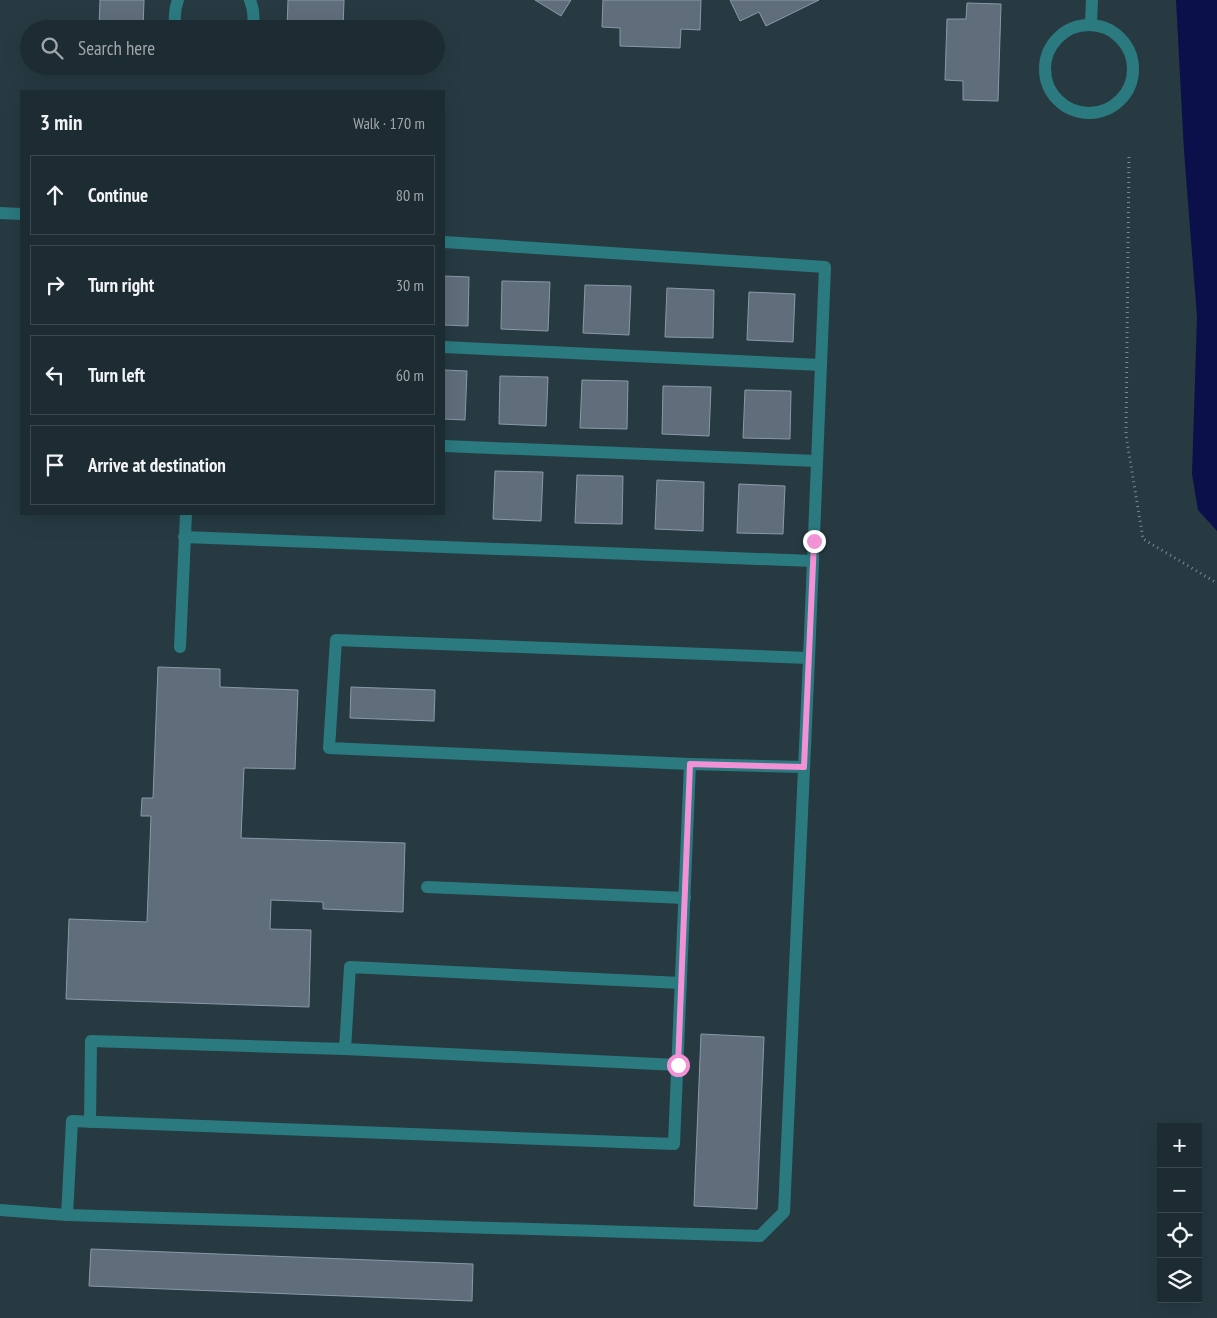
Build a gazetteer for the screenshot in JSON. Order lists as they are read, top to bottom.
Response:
{
  "page": {
    "search": "Search here",
    "heading": ["3 min", "Walk · 170 m"],
    "list": [
      ["Continue", "80 m"],
      ["Turn right", "30 m"],
      ["Turn left", "60 m"],
      "Arrive at destination"
    ],
    "map_buttons": ["+", "−"]
  }
}
